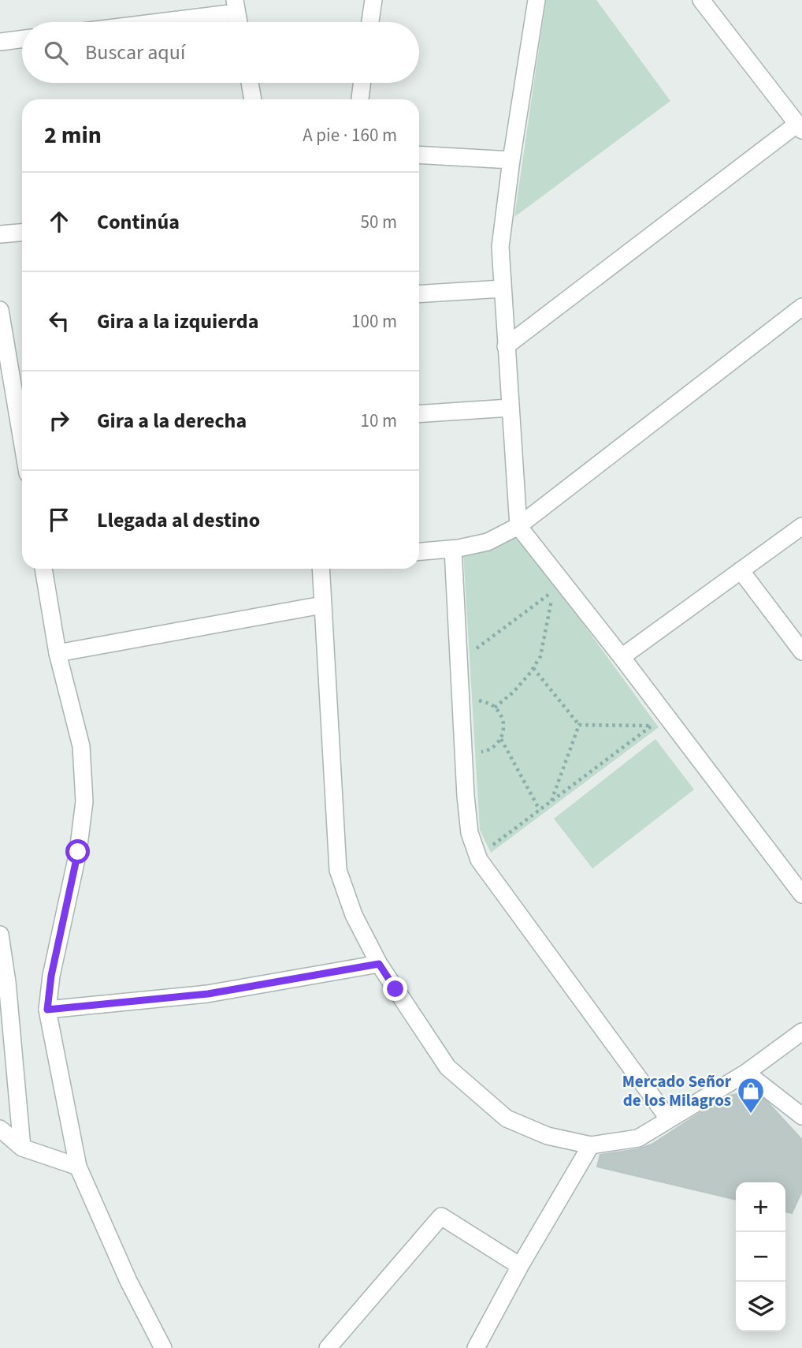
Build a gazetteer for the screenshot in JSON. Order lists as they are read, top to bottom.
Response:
{
  "places": {
    "shop": ["Mercado Señor de los Milagros"]
  },
  "page": {
    "search": "Buscar aquí",
    "heading": ["2 min", "A pie · 160 m"],
    "list": [
      ["Continúa", "50 m"],
      ["Gira a la izquierda", "100 m"],
      ["Gira a la derecha", "10 m"],
      "Llegada al destino"
    ],
    "map_buttons": ["+", "−"]
  }
}
